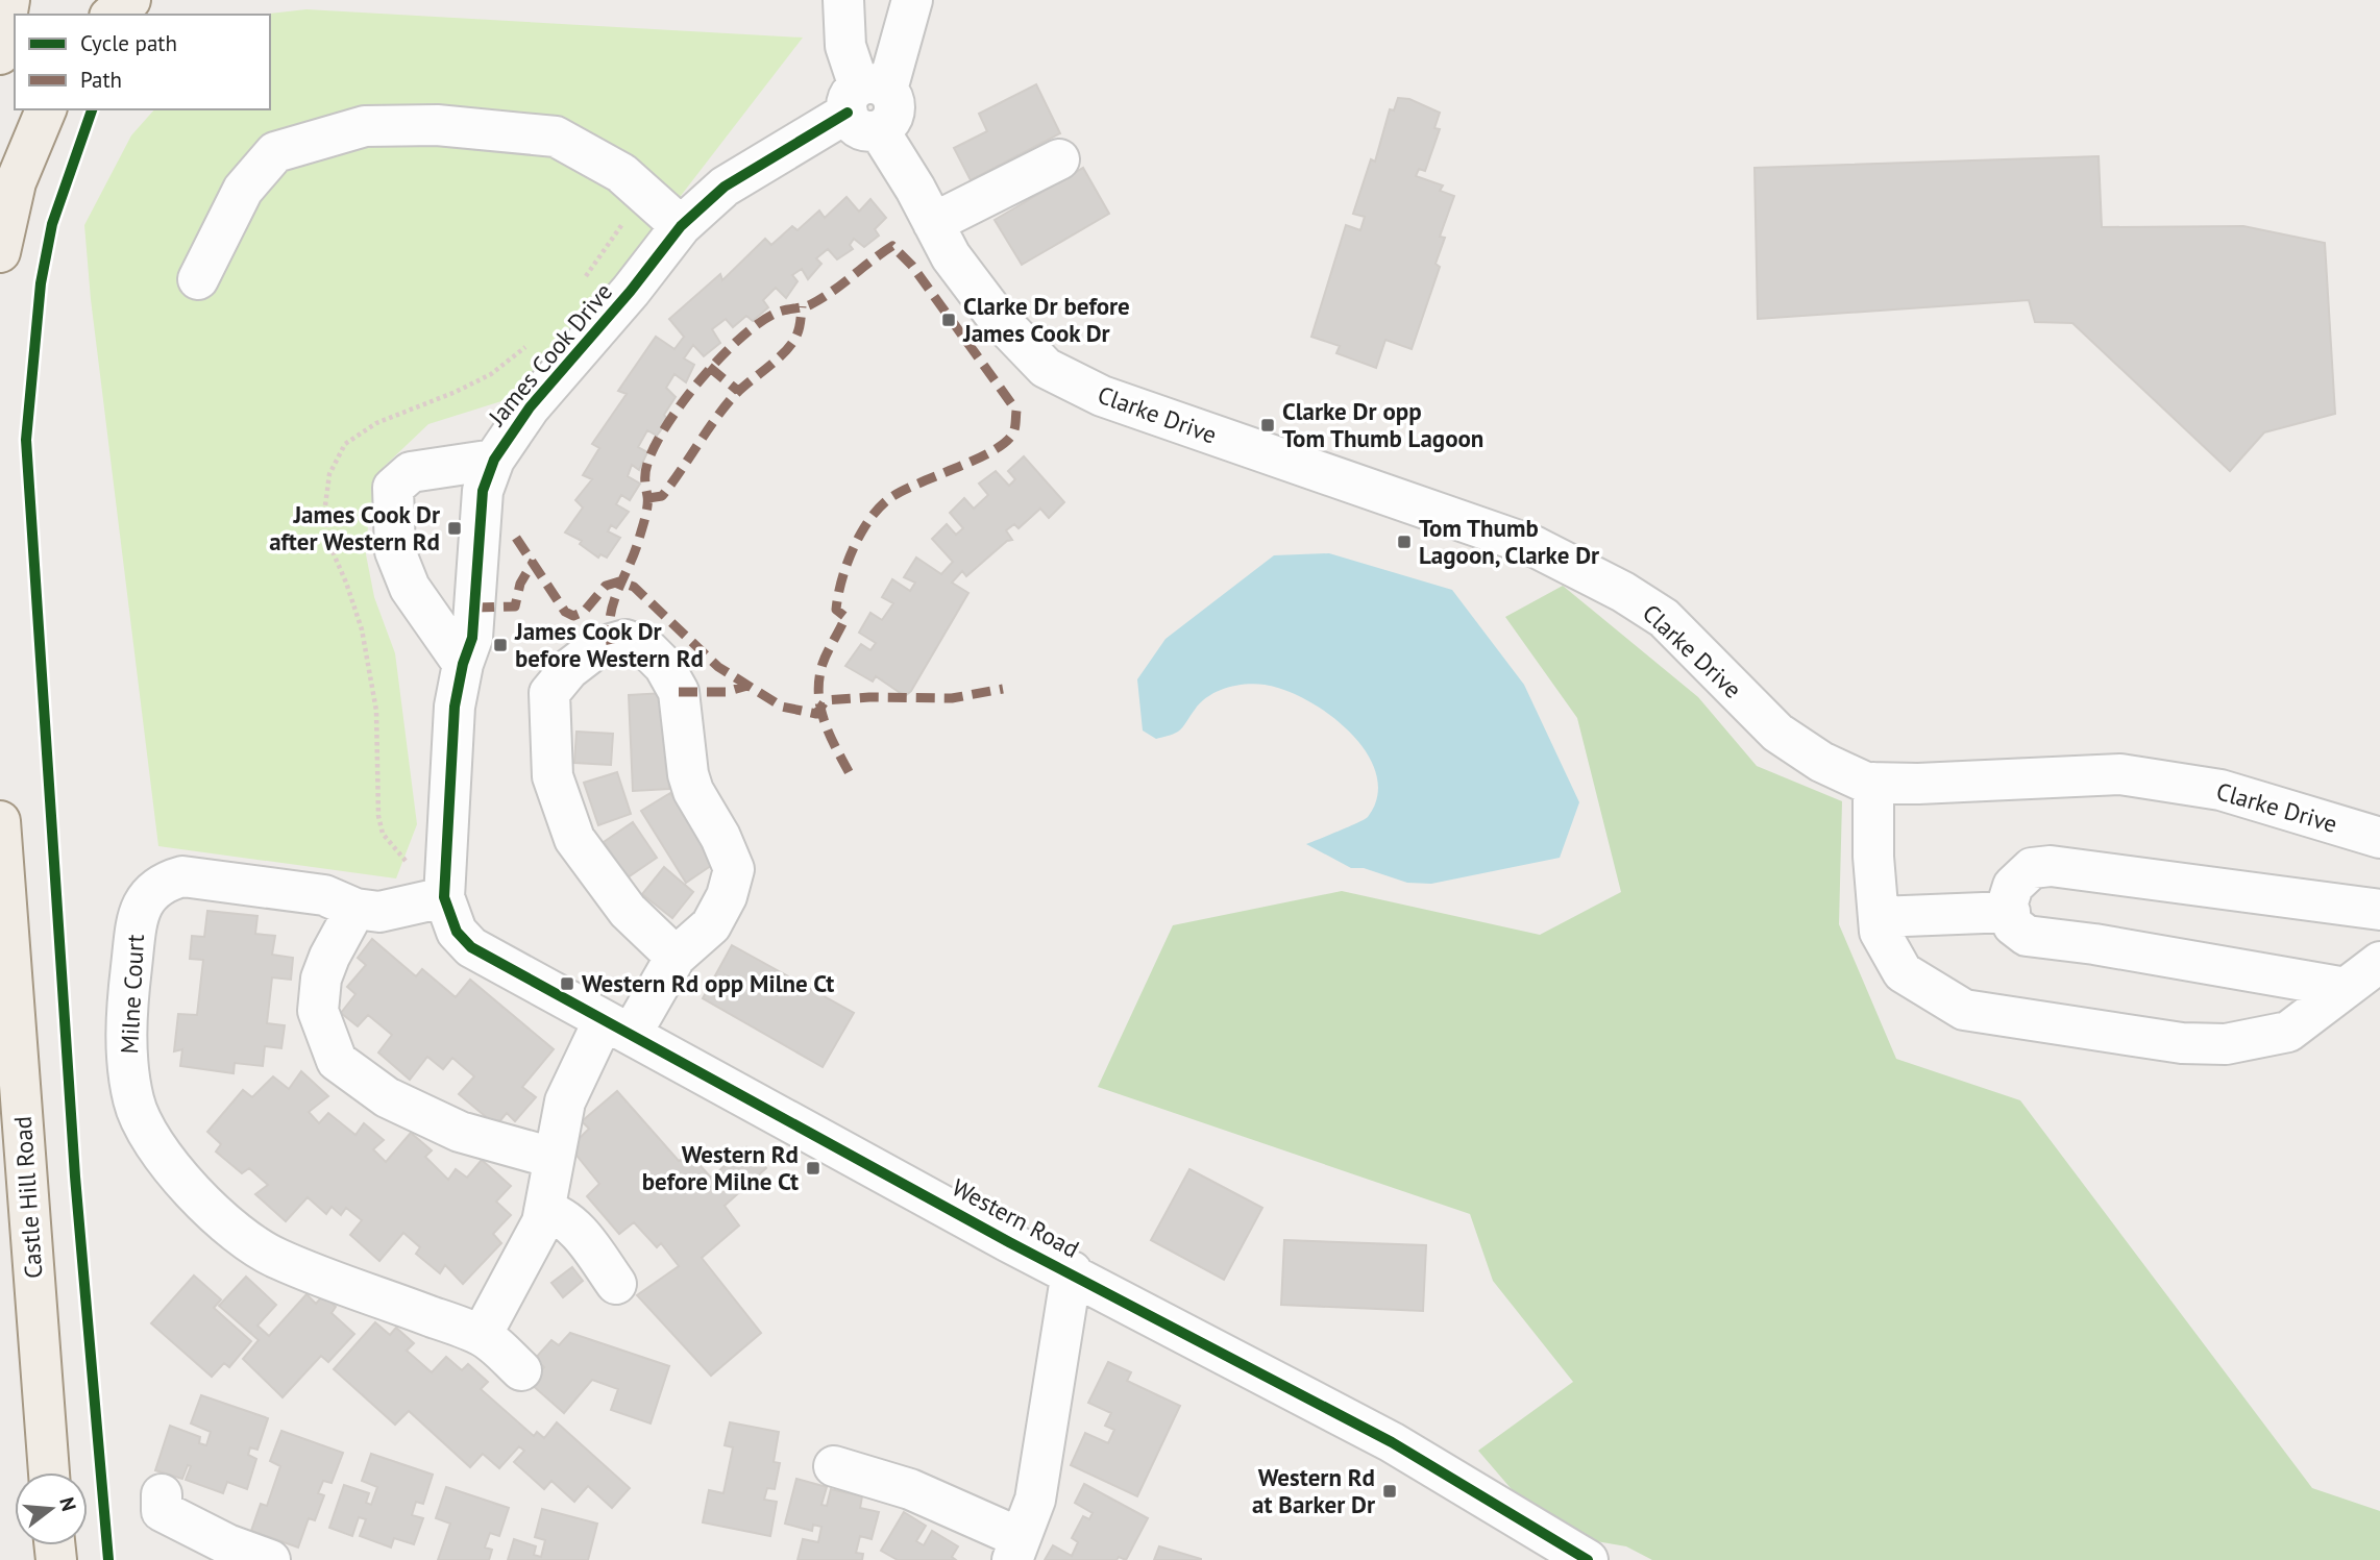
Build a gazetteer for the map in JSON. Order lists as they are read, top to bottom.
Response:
{
  "streets": {
    "main road": ["Castle Hill Road"],
    "street": [
      "James Cook Drive",
      "Clarke Drive",
      "Milne Court",
      "Western Road"
    ]
  },
  "crossings": [
    ["James Cook Drive", "Clarke Drive"],
    ["James Cook Drive", "Milne Court"],
    ["James Cook Drive", "Western Road"],
    ["Milne Court", "Western Road"]
  ],
  "places": {
    "transit": [
      "Clarke Dr before James Cook Dr",
      "Clarke Dr opp Tom Thumb Lagoon",
      "James Cook Dr after Western Rd",
      "Tom Thumb Lagoon, Clarke Dr",
      "James Cook Dr before Western Rd",
      "Western Rd opp Milne Ct",
      "Western Rd before Milne Ct",
      "Western Rd at Barker Dr"
    ]
  },
  "legend": ["Cycle path", "Path"],
  "north": "right"
}
